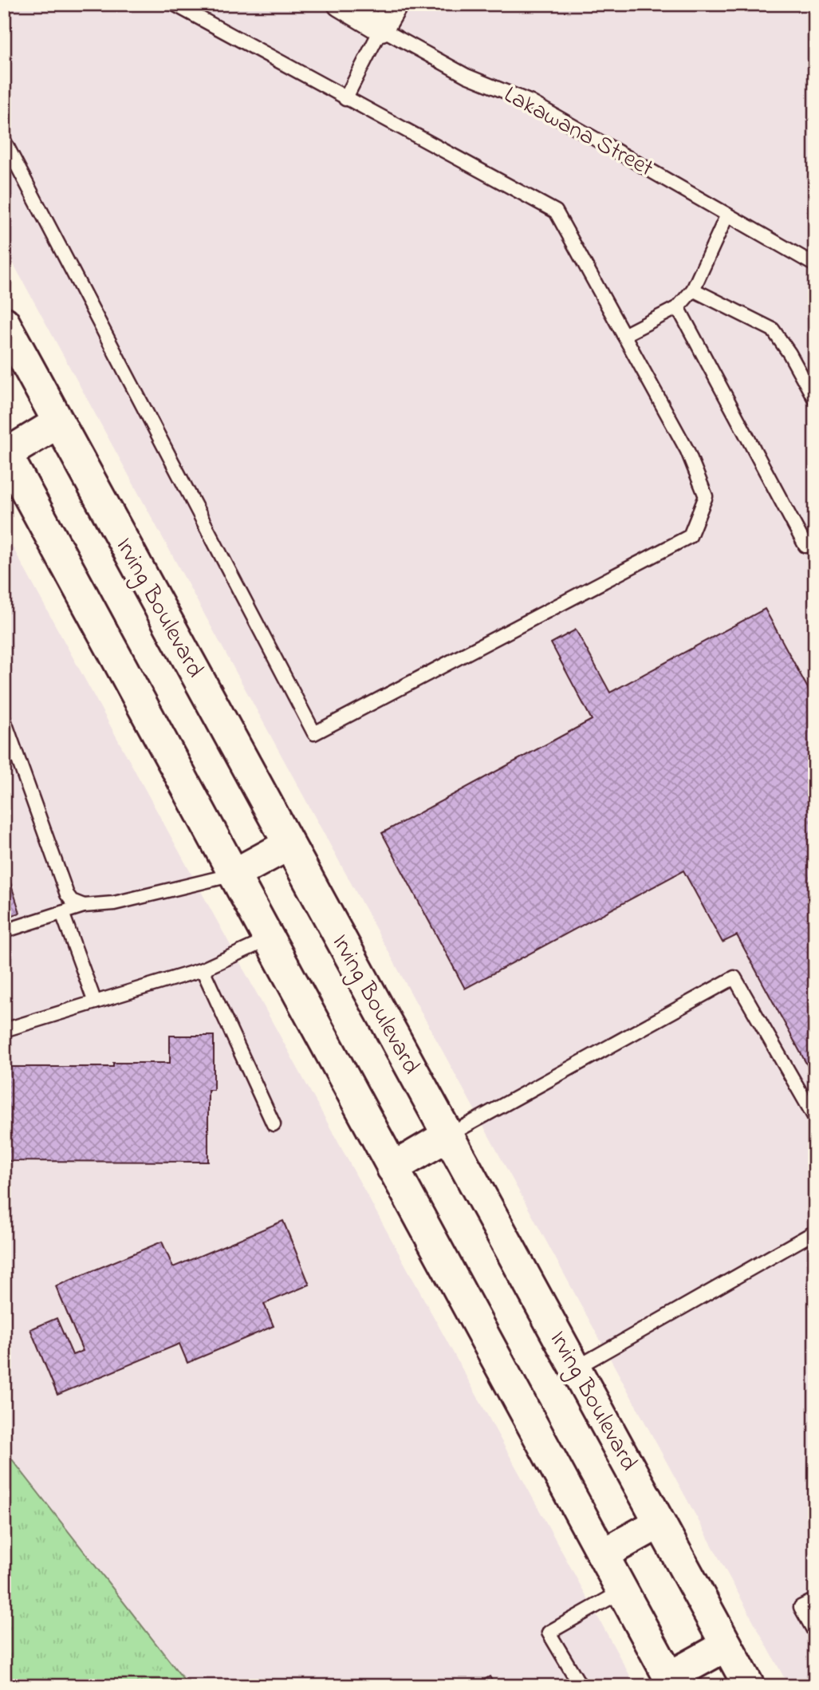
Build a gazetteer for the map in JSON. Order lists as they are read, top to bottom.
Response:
{
  "streets": {
    "main road": ["Irving Boulevard"],
    "street": ["Lakawana Street"]
  }
}
